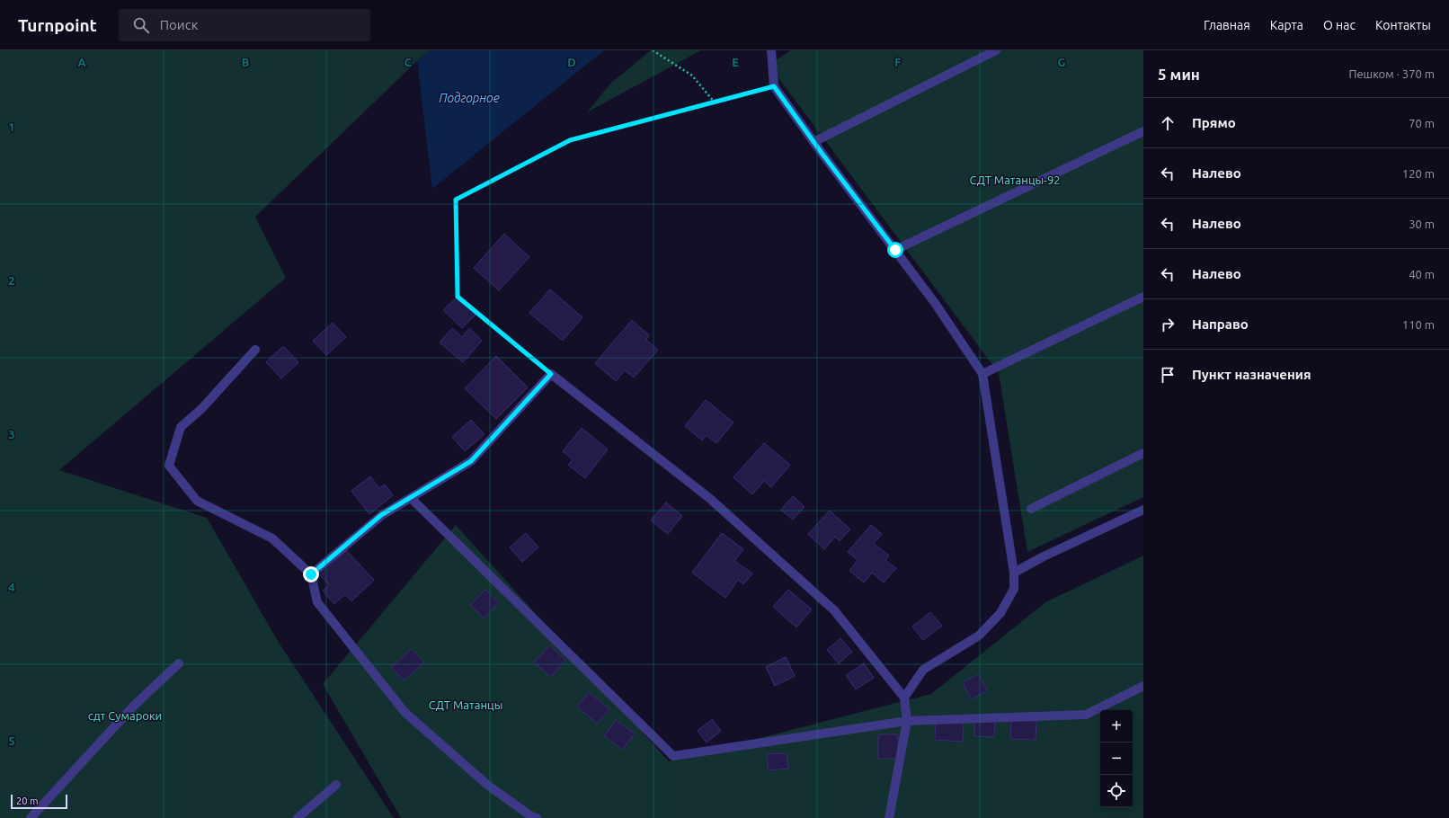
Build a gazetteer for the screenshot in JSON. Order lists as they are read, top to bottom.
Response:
{
  "water": ["Подгорное"],
  "parks": ["СДТ Матанцы-92", "СДТ Матанцы", "сдт Сумароки"],
  "scale_bar": "20 m",
  "page": {
    "header": "Turnpoint",
    "search": "Поиск",
    "nav": [
      "Главная",
      "Карта",
      "О нас",
      "Контакты"
    ],
    "heading": ["5 мин", "Пешком · 370 m"],
    "list": [
      ["Прямо", "70 m"],
      ["Налево", "120 m"],
      ["Налево", "30 m"],
      ["Налево", "40 m"],
      ["Направо", "110 m"],
      "Пункт назначения"
    ],
    "map_buttons": ["+", "−"],
    "scale": "20 m"
  },
  "grid": {
    "columns": [
      "A",
      "B",
      "C",
      "D",
      "E",
      "F",
      "G"
    ],
    "rows": [
      "1",
      "2",
      "3",
      "4",
      "5"
    ]
  }
}
